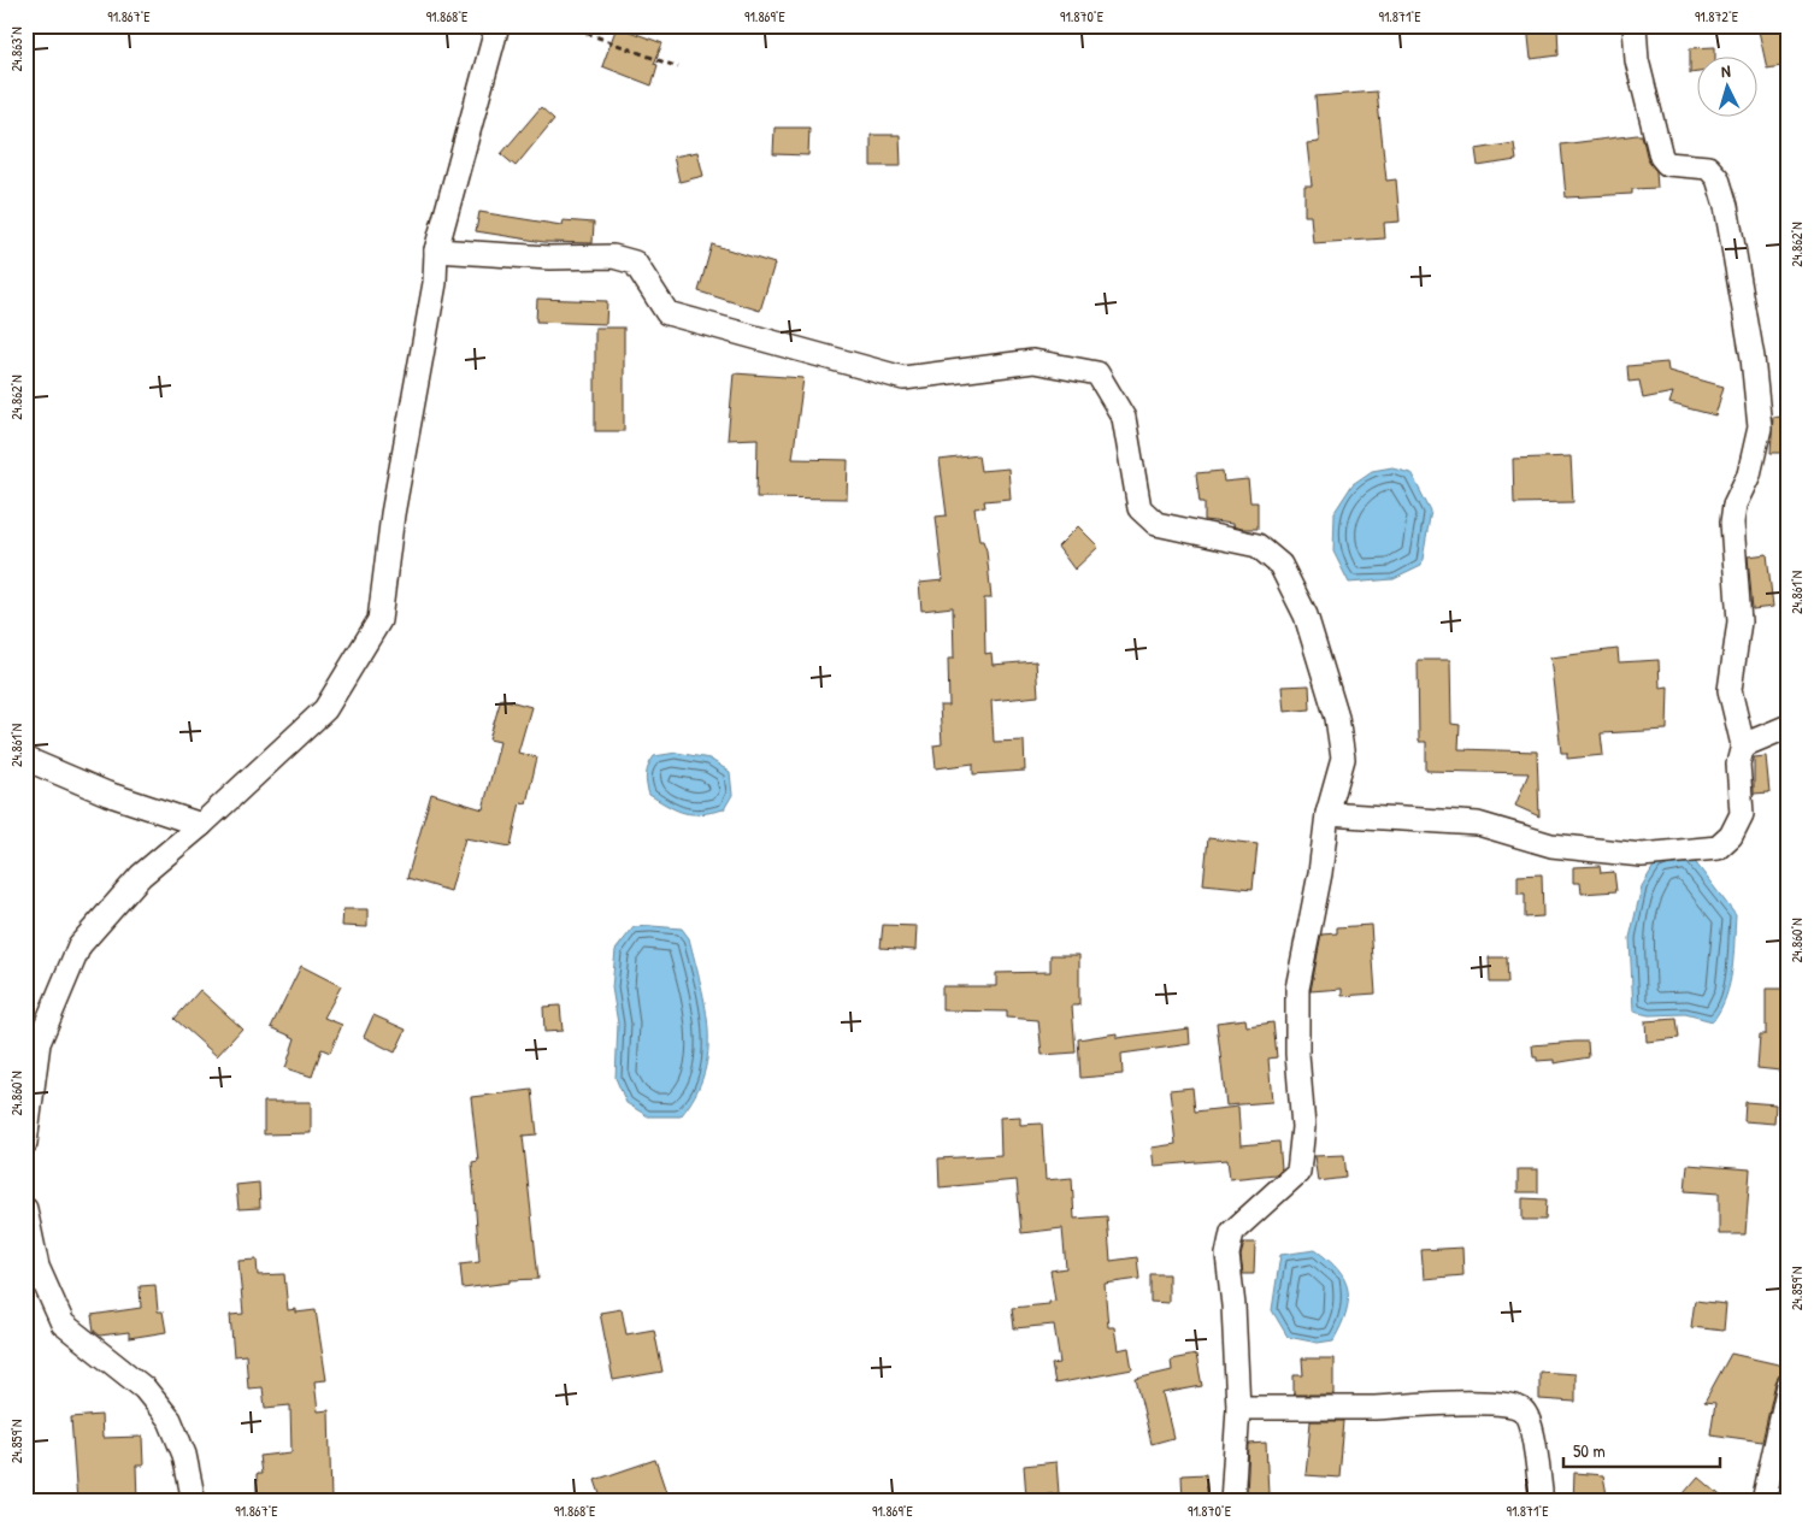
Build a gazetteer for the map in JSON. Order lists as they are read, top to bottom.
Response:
{
  "scale_bar": "50 m",
  "north": "top",
  "coordinates": [
    "91.867°E",
    "91.868°E",
    "91.869°E",
    "91.870°E",
    "91.871°E",
    "91.872°E",
    "24.863°N",
    "24.862°N",
    "24.861°N",
    "24.860°N",
    "24.859°N"
  ]
}
